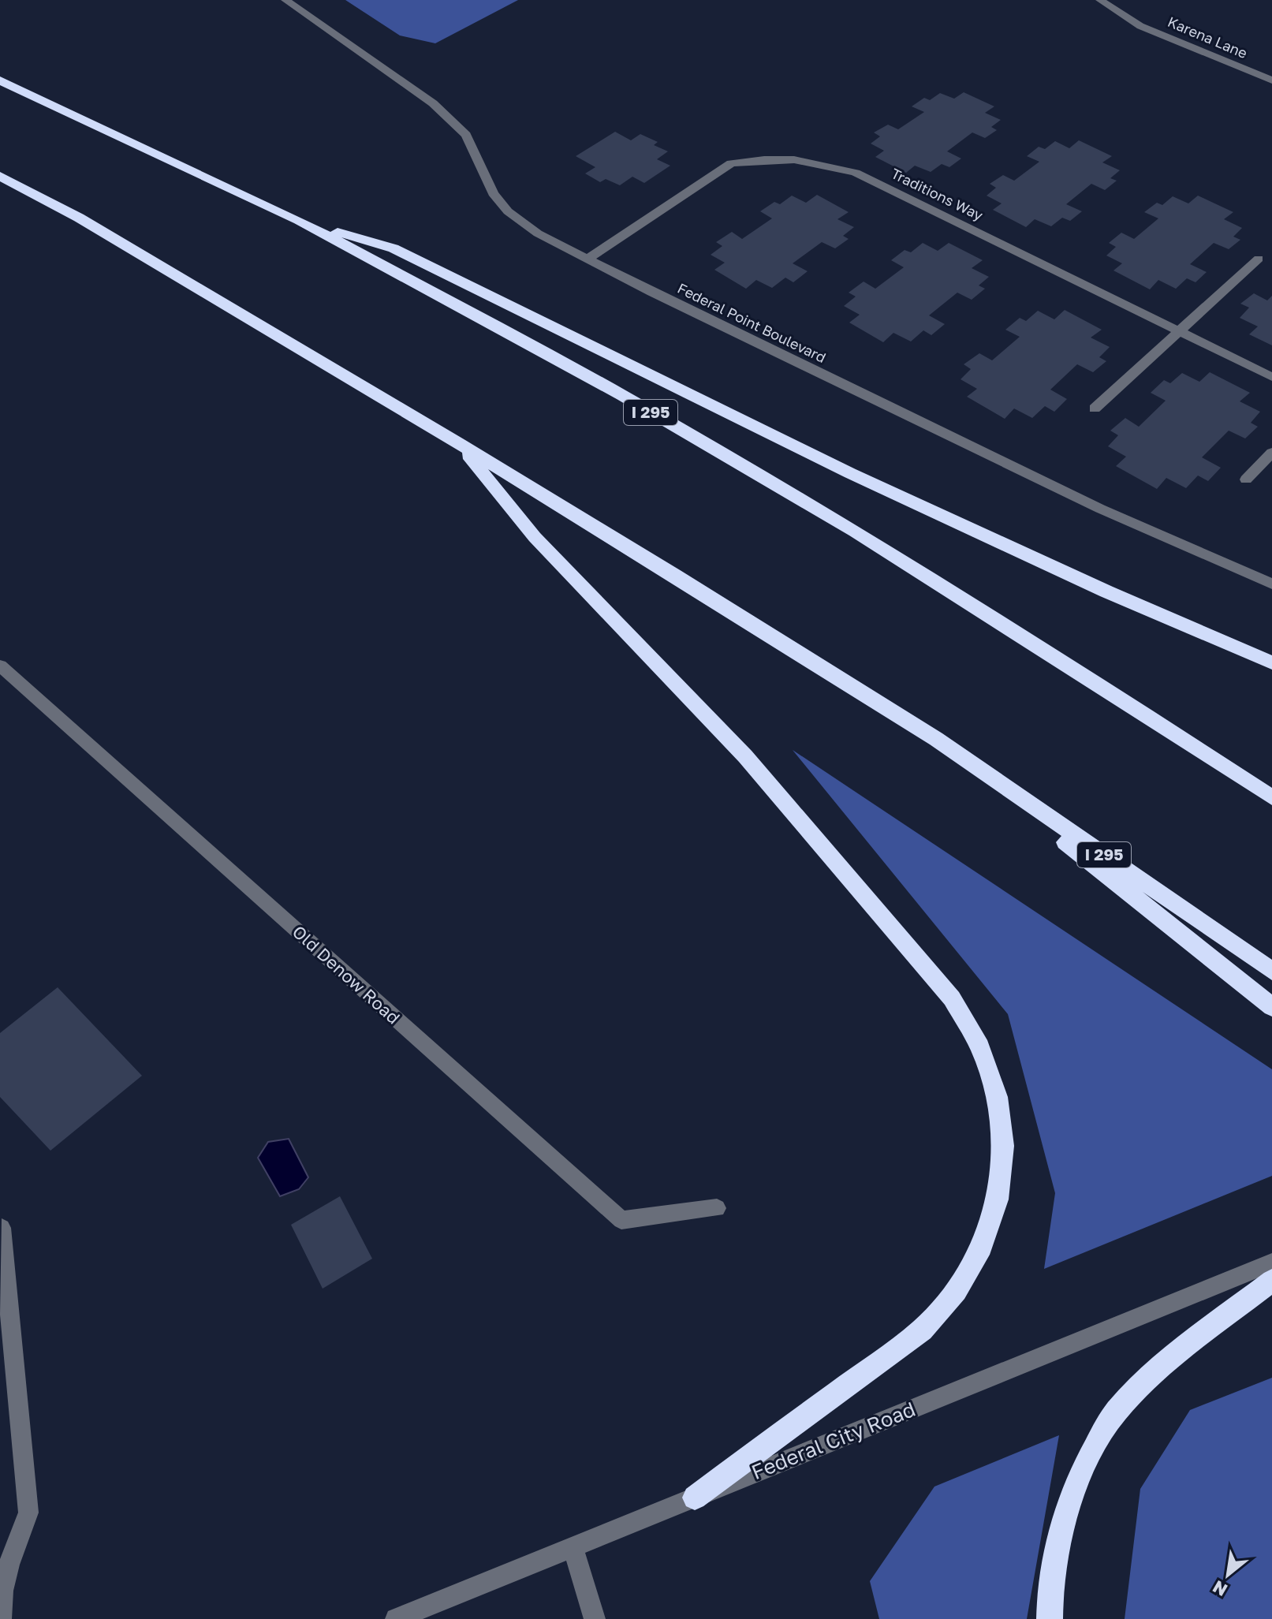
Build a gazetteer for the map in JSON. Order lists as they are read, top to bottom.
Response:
{
  "streets": {
    "highway": ["I 295"],
    "street": [
      "Karena Lane",
      "Traditions Way",
      "Federal Point Boulevard",
      "Old Denow Road",
      "Federal City Road"
    ]
  },
  "crossings": [
    ["Traditions Way", "Federal Point Boulevard"]
  ],
  "north": "bottom left"
}
